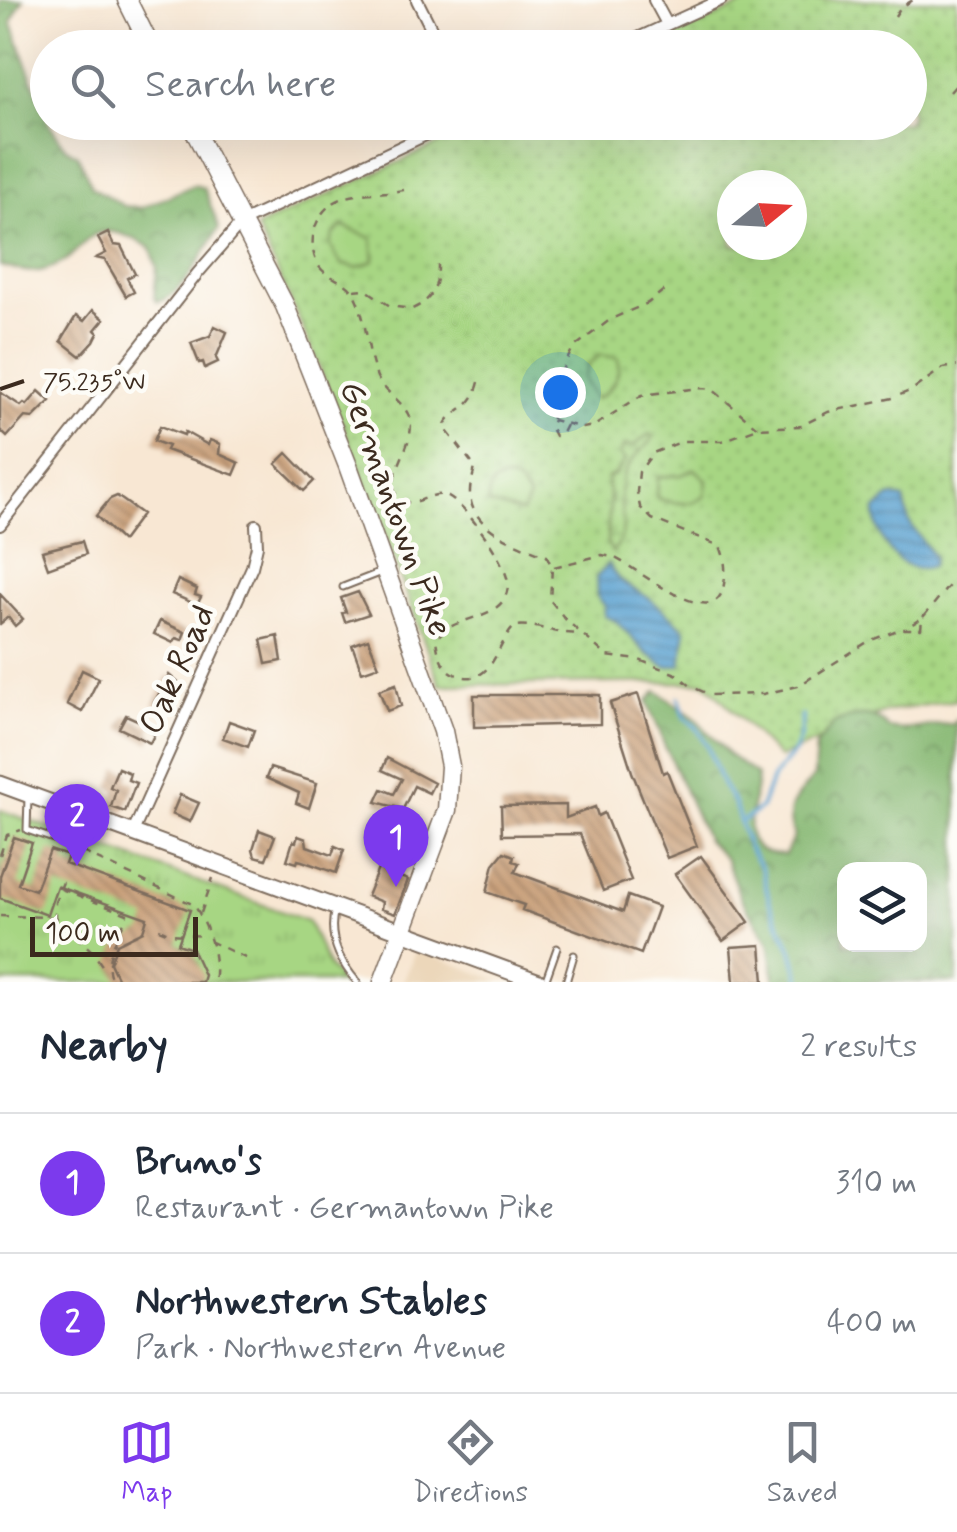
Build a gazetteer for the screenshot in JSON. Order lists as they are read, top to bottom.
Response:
{
  "streets": {
    "main road": ["Germantown Pike"],
    "street": ["Oak Road"]
  },
  "scale_bar": "100 m",
  "north": "right",
  "page": {
    "search": "Search here",
    "pins": ["2", "1"],
    "scale": "100 m",
    "heading": ["Nearby", "2 results"],
    "list": [
      {
        "mark": "1",
        "name": "Bruno's",
        "note": "Restaurant · Germantown Pike",
        "value": "310 m"
      },
      {
        "mark": "2",
        "name": "Northwestern Stables",
        "note": "Park · Northwestern Avenue",
        "value": "400 m"
      }
    ],
    "nav": ["Map", "Directions", "Saved"]
  },
  "coordinates": ["75.235°W"]
}
